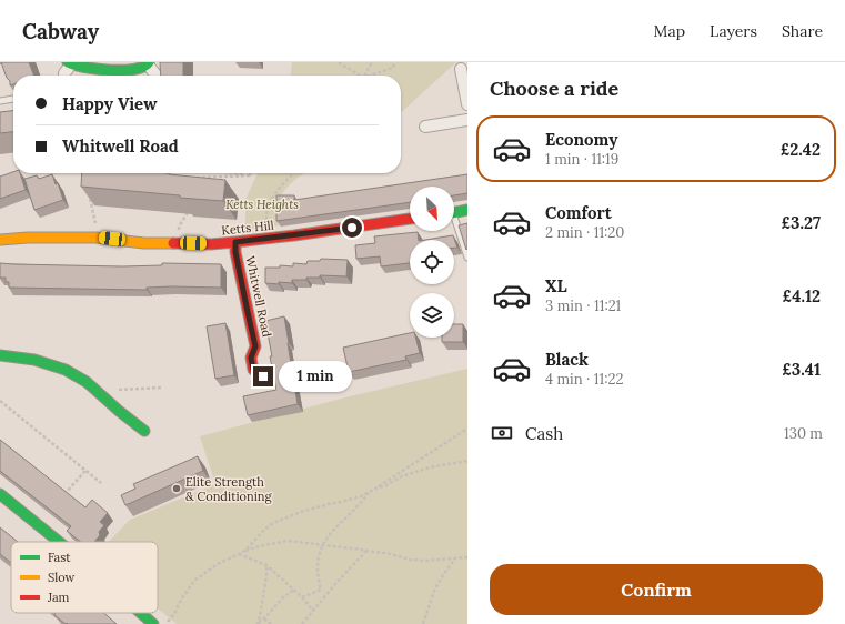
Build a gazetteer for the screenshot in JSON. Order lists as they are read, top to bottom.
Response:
{
  "streets": {
    "street": ["Ketts Hill", "Whitwell Road"]
  },
  "crossings": [
    ["Ketts Hill", "Whitwell Road"]
  ],
  "parks": ["Ketts Heights"],
  "places": ["Elite Strength & Conditioning"],
  "legend": ["Fast", "Slow", "Jam"],
  "north": "bottom right",
  "page": {
    "header": "Cabway",
    "nav": ["Map", "Layers", "Share"],
    "heading": "Choose a ride",
    "banner": ["Happy View", "Whitwell Road"],
    "list": [
      {
        "name": "Economy",
        "note": "1 min · 11:19",
        "value": "£2.42"
      },
      {
        "name": "Comfort",
        "note": "2 min · 11:20",
        "value": "£3.27"
      },
      {
        "name": "XL",
        "note": "3 min · 11:21",
        "value": "£4.12"
      },
      {
        "name": "Black",
        "note": "4 min · 11:22",
        "value": "£3.41"
      }
    ],
    "bubble": "1 min",
    "pay": ["Cash", "130 m"],
    "buttons": "Confirm"
  }
}
